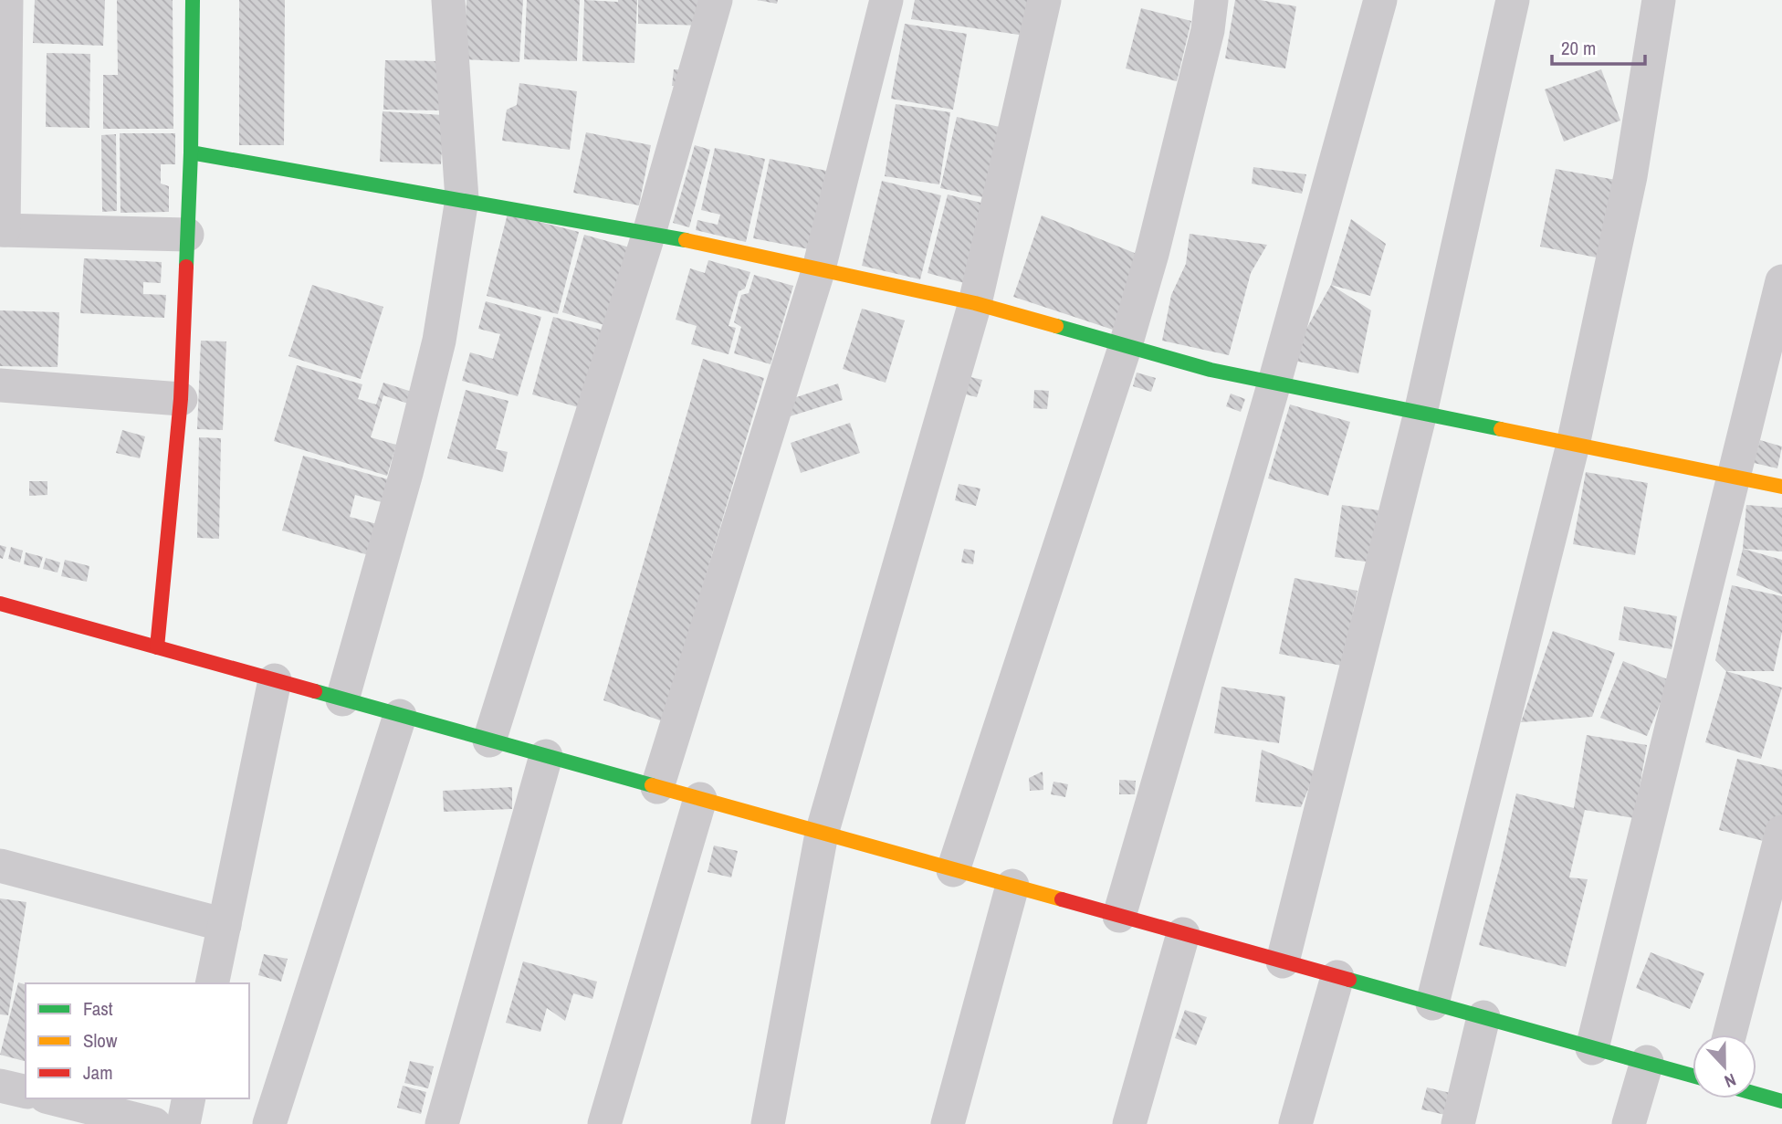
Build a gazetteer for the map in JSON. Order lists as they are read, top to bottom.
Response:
{
  "legend": ["Fast", "Slow", "Jam"],
  "scale_bar": "20 m",
  "north": "bottom"
}
